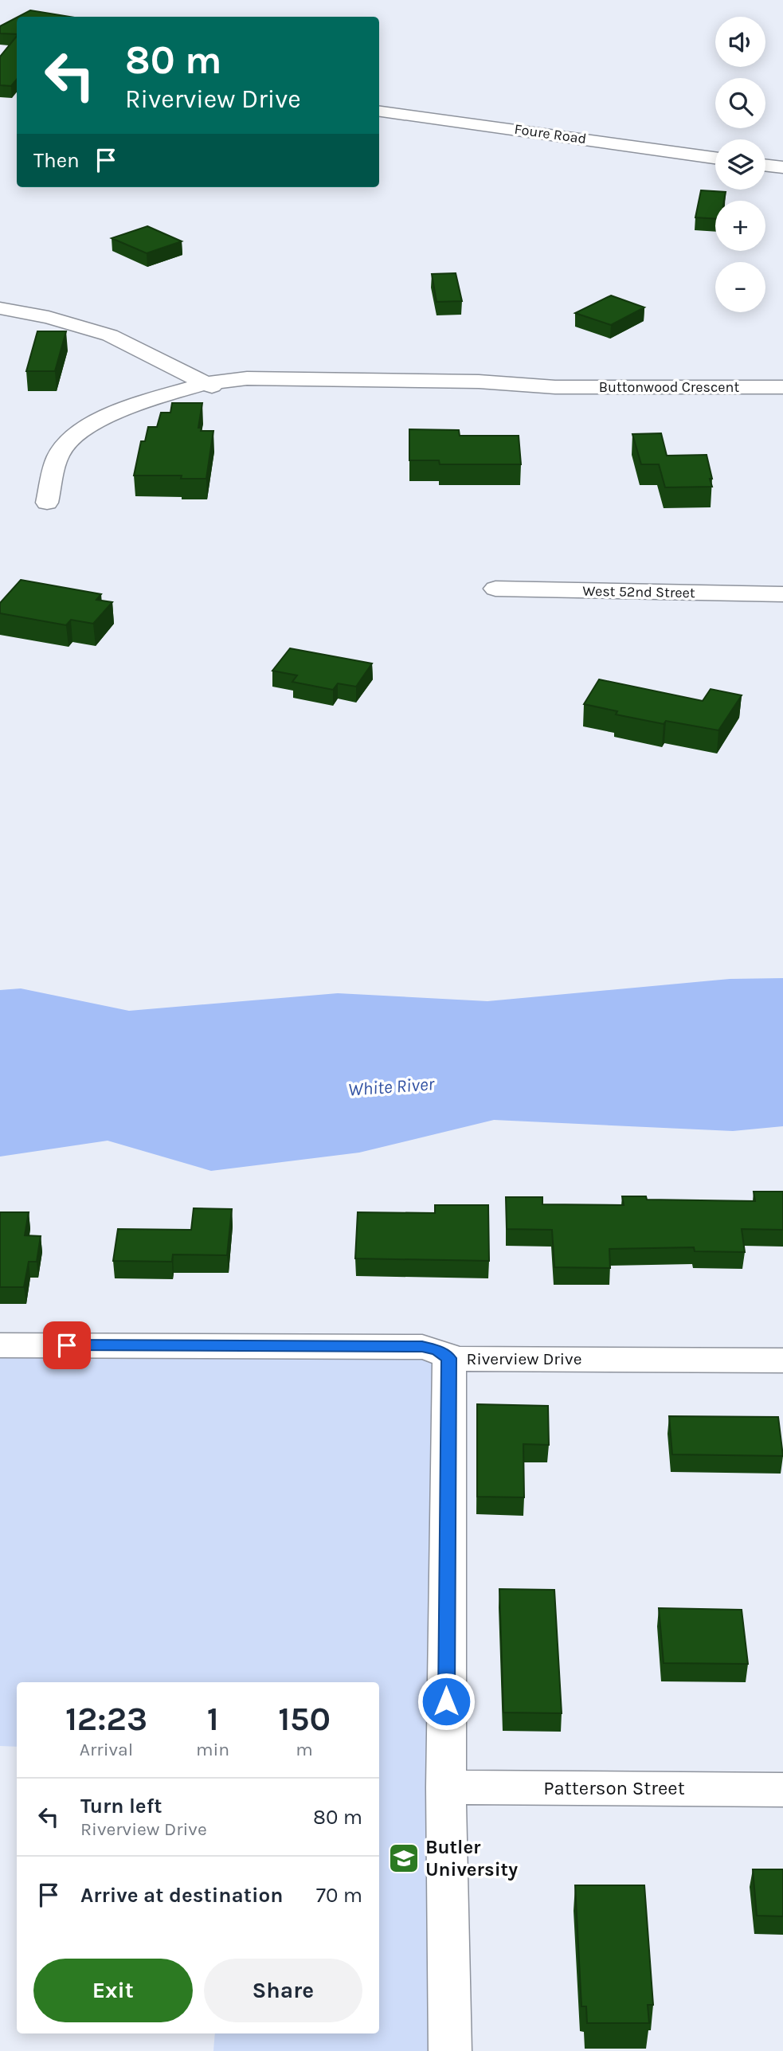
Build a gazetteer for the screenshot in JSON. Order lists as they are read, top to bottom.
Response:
{
  "streets": {
    "street": [
      "Foure Road",
      "Buttonwood Crescent",
      "West 52nd Street",
      "Riverview Drive",
      "Patterson Street"
    ]
  },
  "water": ["White River"],
  "places": {
    "school or university": ["Butler University"]
  },
  "page": {
    "map_buttons": ["+", "−"],
    "turn": ["80 m", "Riverview Drive"],
    "then": "Then",
    "eta": [
      "12:23",
      "Arrival",
      "1",
      "min",
      "150",
      "m"
    ],
    "list": [
      {
        "name": "Turn left",
        "note": "Riverview Drive",
        "value": "80 m"
      },
      {
        "name": "Arrive at destination",
        "value": "70 m"
      }
    ],
    "buttons": ["Exit", "Share"]
  }
}
